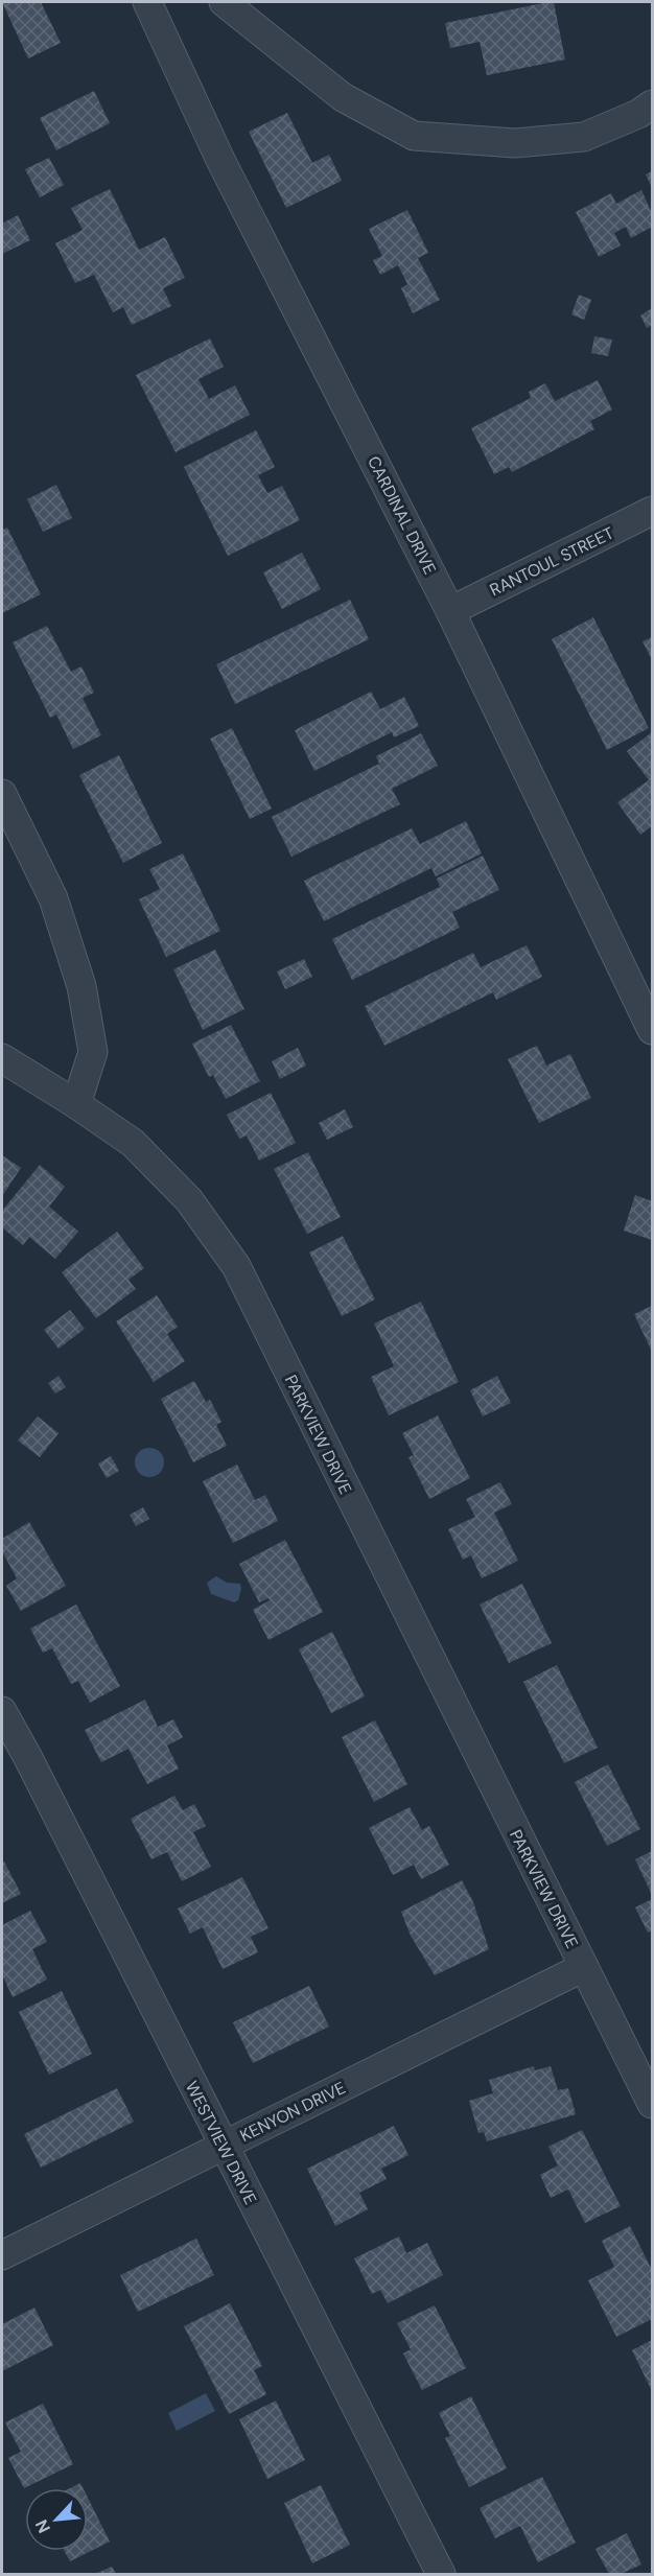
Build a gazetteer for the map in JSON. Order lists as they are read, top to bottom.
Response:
{
  "streets": {
    "street": [
      "CARDINAL DRIVE",
      "RANTOUL STREET",
      "PARKVIEW DRIVE",
      "KENYON DRIVE",
      "WESTVIEW DRIVE"
    ]
  },
  "crossings": [
    ["CARDINAL DRIVE", "RANTOUL STREET"],
    ["PARKVIEW DRIVE", "KENYON DRIVE"],
    ["KENYON DRIVE", "WESTVIEW DRIVE"]
  ],
  "north": "bottom left"
}
